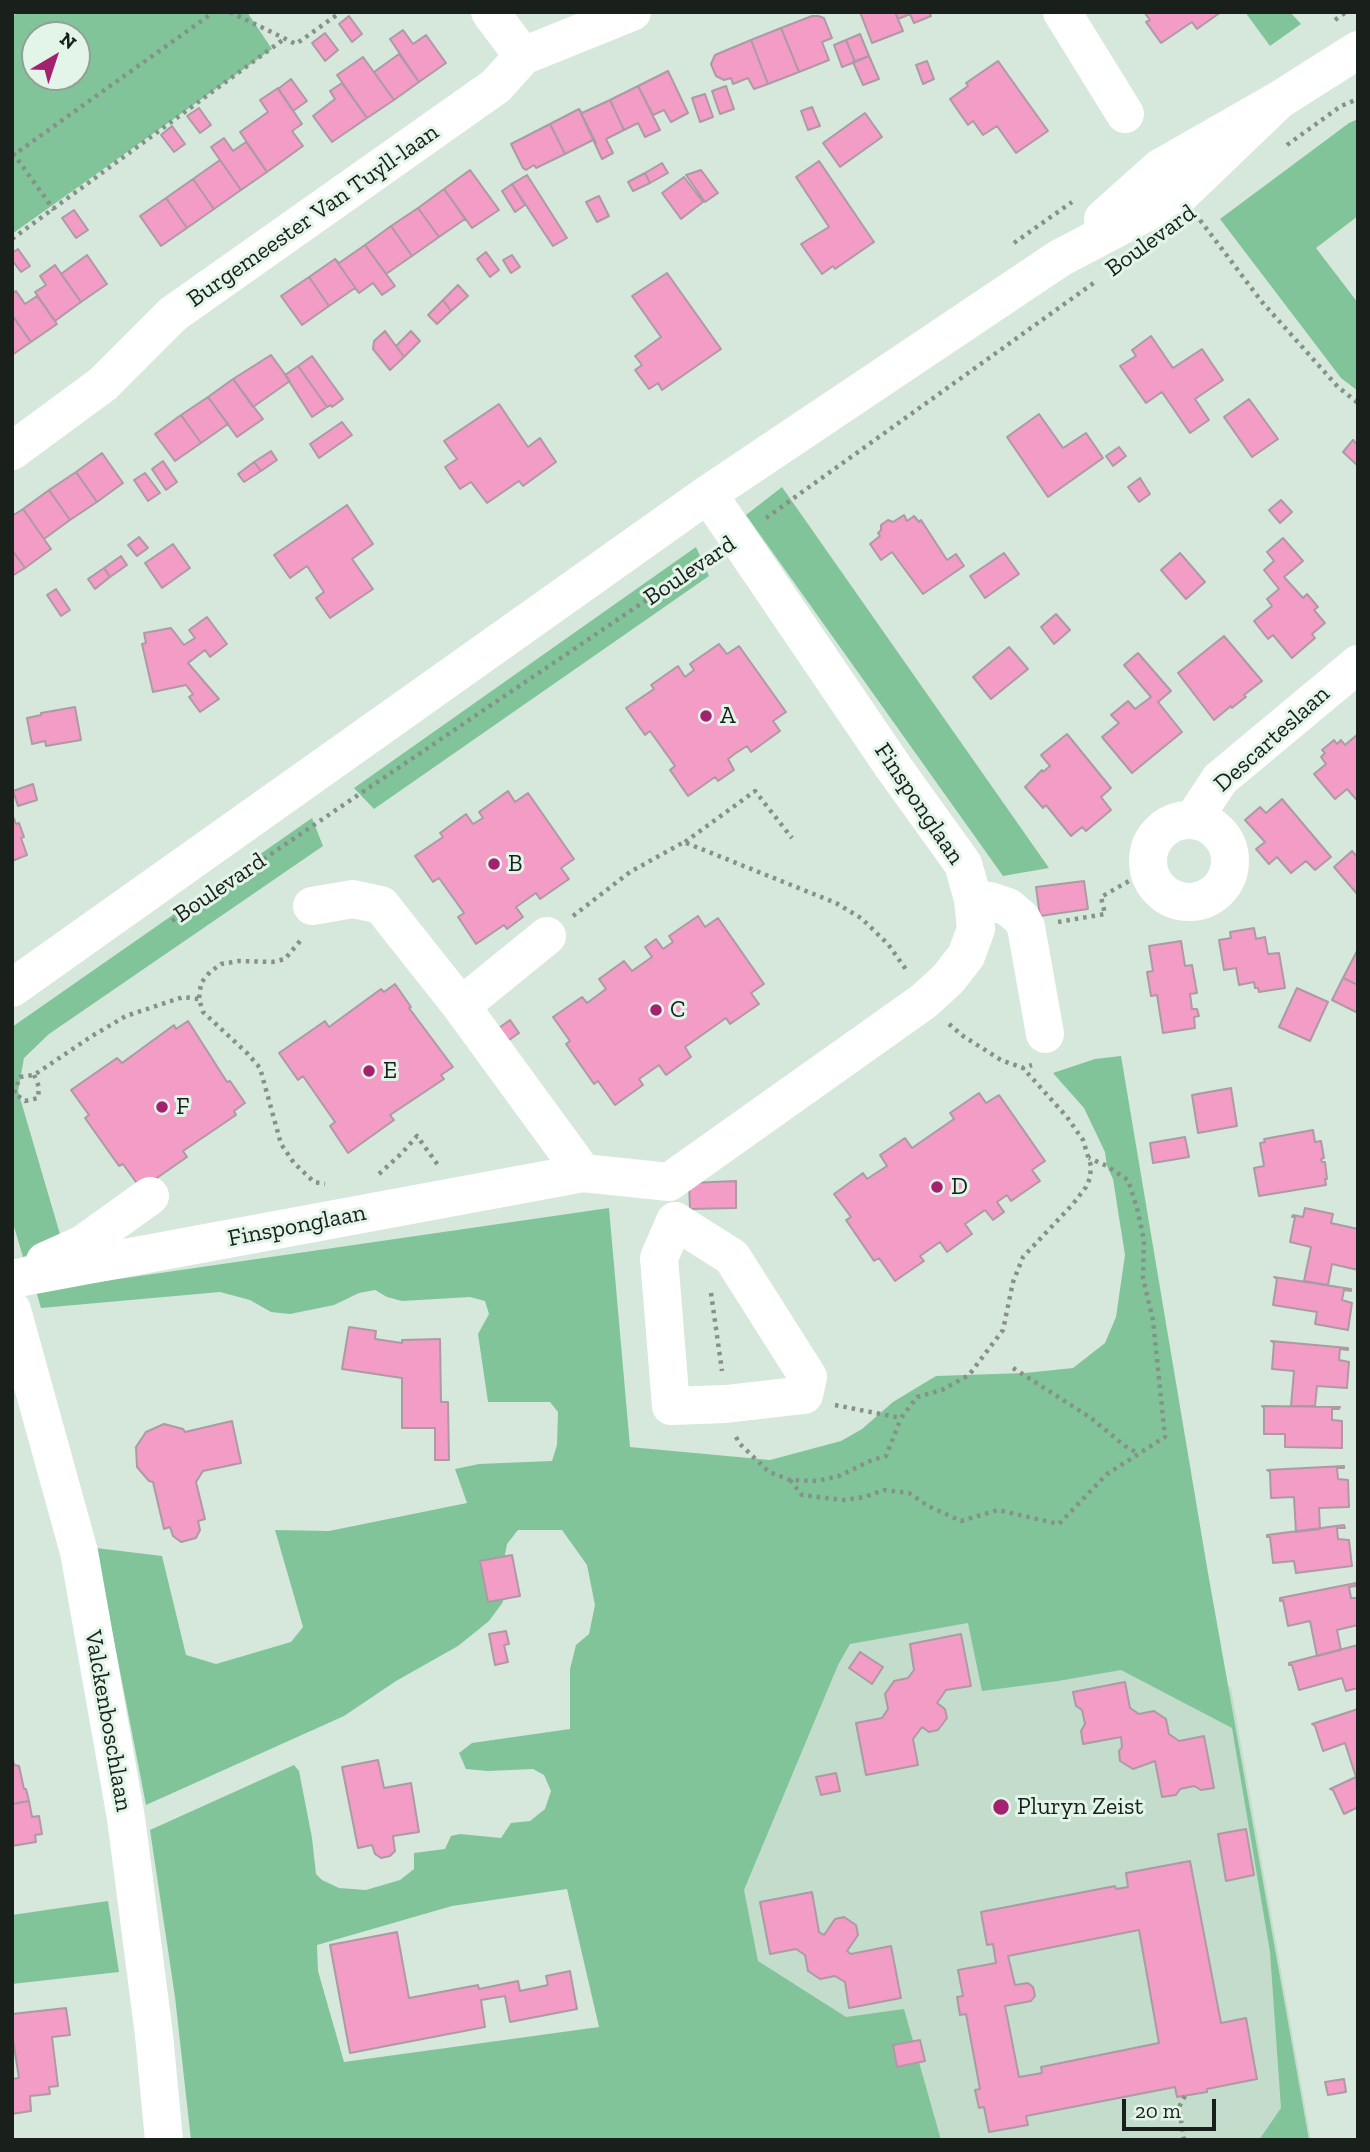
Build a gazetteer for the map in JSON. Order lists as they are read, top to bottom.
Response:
{
  "streets": {
    "street": [
      "Burgemeester Van Tuyll-laan",
      "Boulevard",
      "Descarteslaan",
      "Finsponglaan",
      "Valckenboschlaan"
    ]
  },
  "crossings": [
    ["Boulevard", "Finsponglaan"]
  ],
  "places": [
    "A",
    "B",
    "C",
    "E",
    "F",
    "D",
    "Pluryn Zeist"
  ],
  "scale_bar": "20 m",
  "north": "top right"
}
